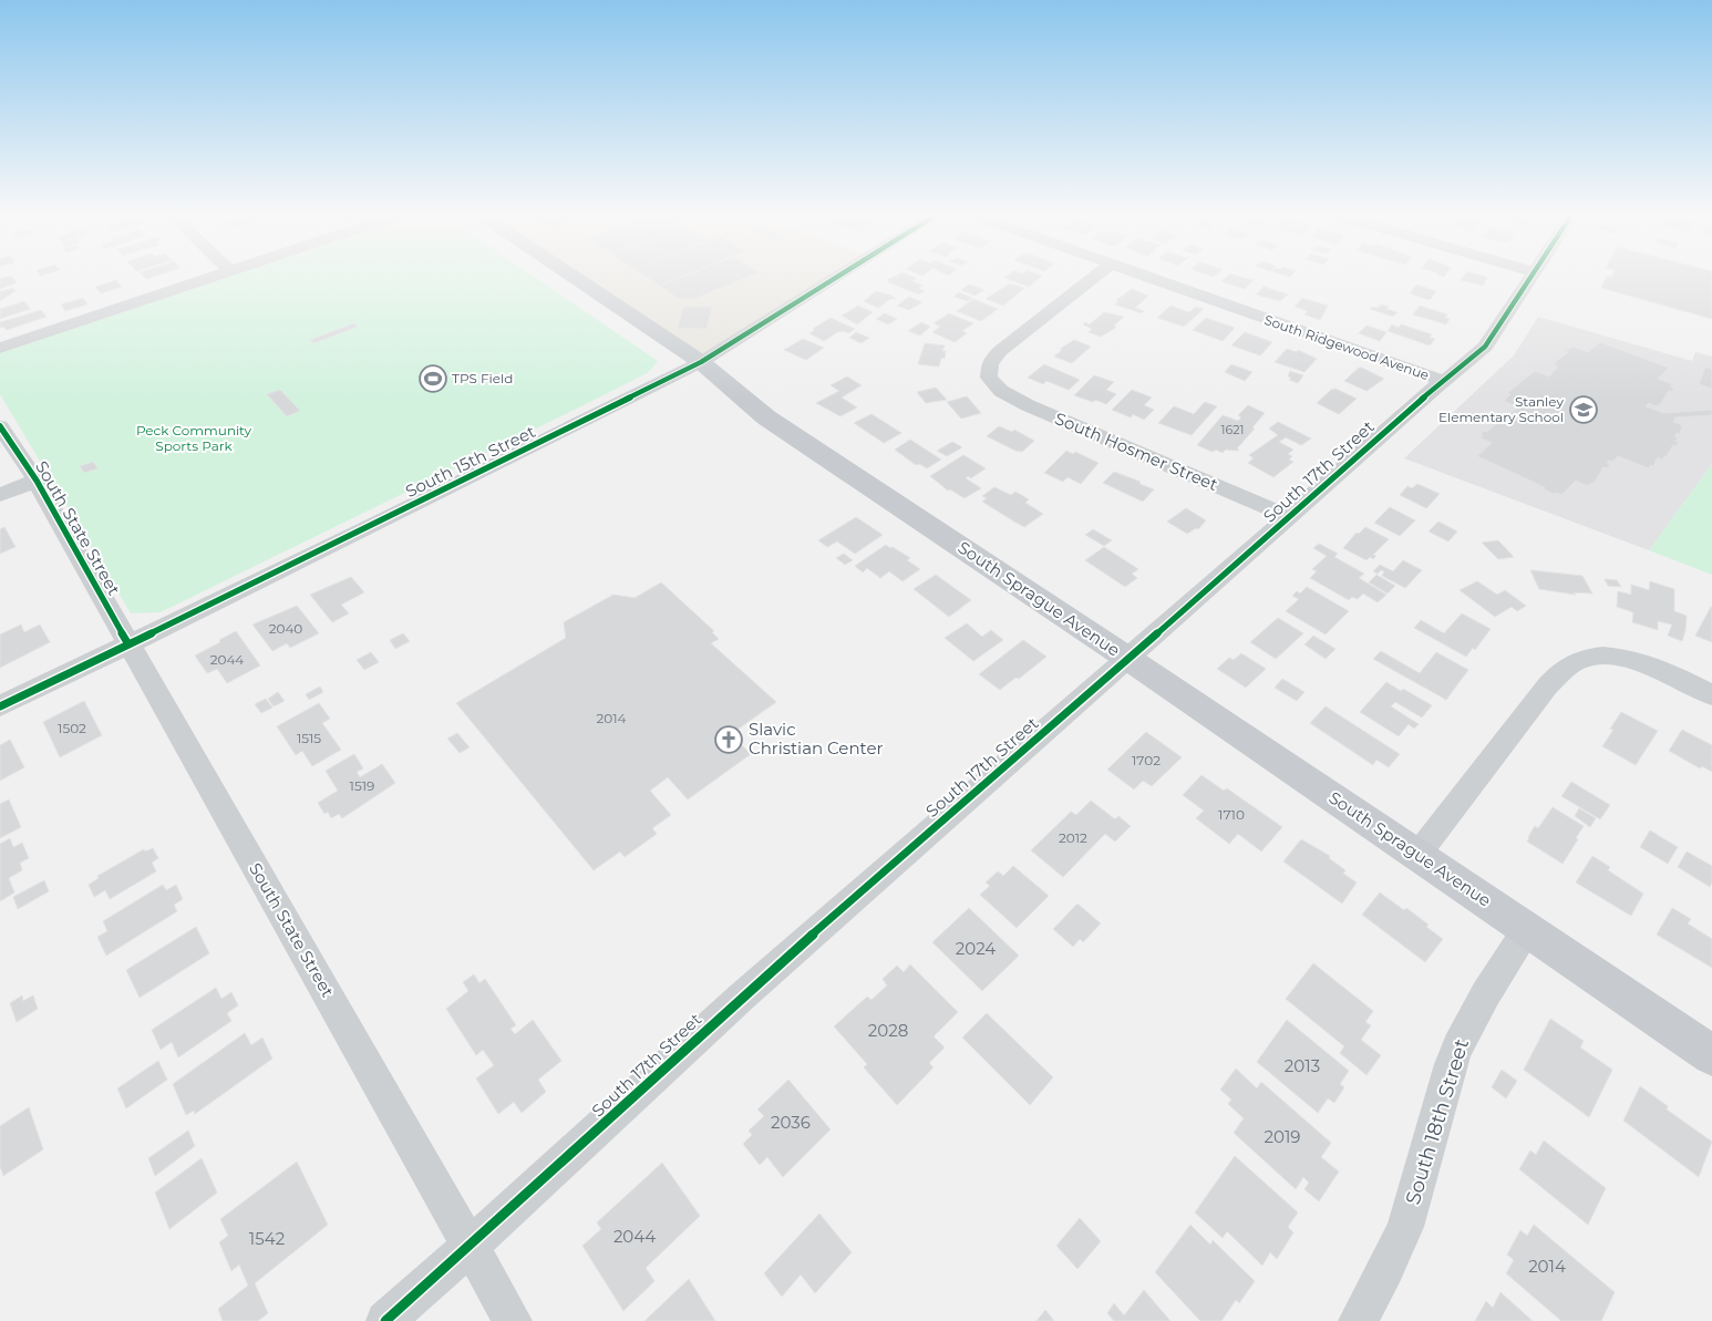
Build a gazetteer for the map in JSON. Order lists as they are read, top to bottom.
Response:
{
  "streets": {
    "main road": ["South Sprague Avenue"],
    "street": [
      "South Ridgewood Avenue",
      "South Hosmer Street",
      "South 15th Street",
      "South 17th Street",
      "South State Street",
      "South 18th Street"
    ]
  },
  "crossings": [
    ["South Ridgewood Avenue", "South 17th Street"],
    ["South Hosmer Street", "South 17th Street"],
    ["South 15th Street", "South State Street"],
    ["South 15th Street", "South Sprague Avenue"],
    ["South 17th Street", "South State Street"],
    ["South 17th Street", "South Sprague Avenue"],
    ["South Sprague Avenue", "South 18th Street"]
  ],
  "parks": ["Peck Community Sports Park"],
  "places": {
    "sports": ["TPS Field"],
    "school or university": ["Stanley Elementary School"],
    "church": ["Slavic Christian Center"]
  },
  "house_numbers": [
    "1621",
    "2040",
    "2044",
    "2014",
    "1502",
    "1515",
    "1702",
    "1519",
    "1710",
    "2012",
    "2024",
    "2028",
    "2013",
    "2036",
    "2019",
    "2044",
    "1542",
    "2014"
  ]
}
